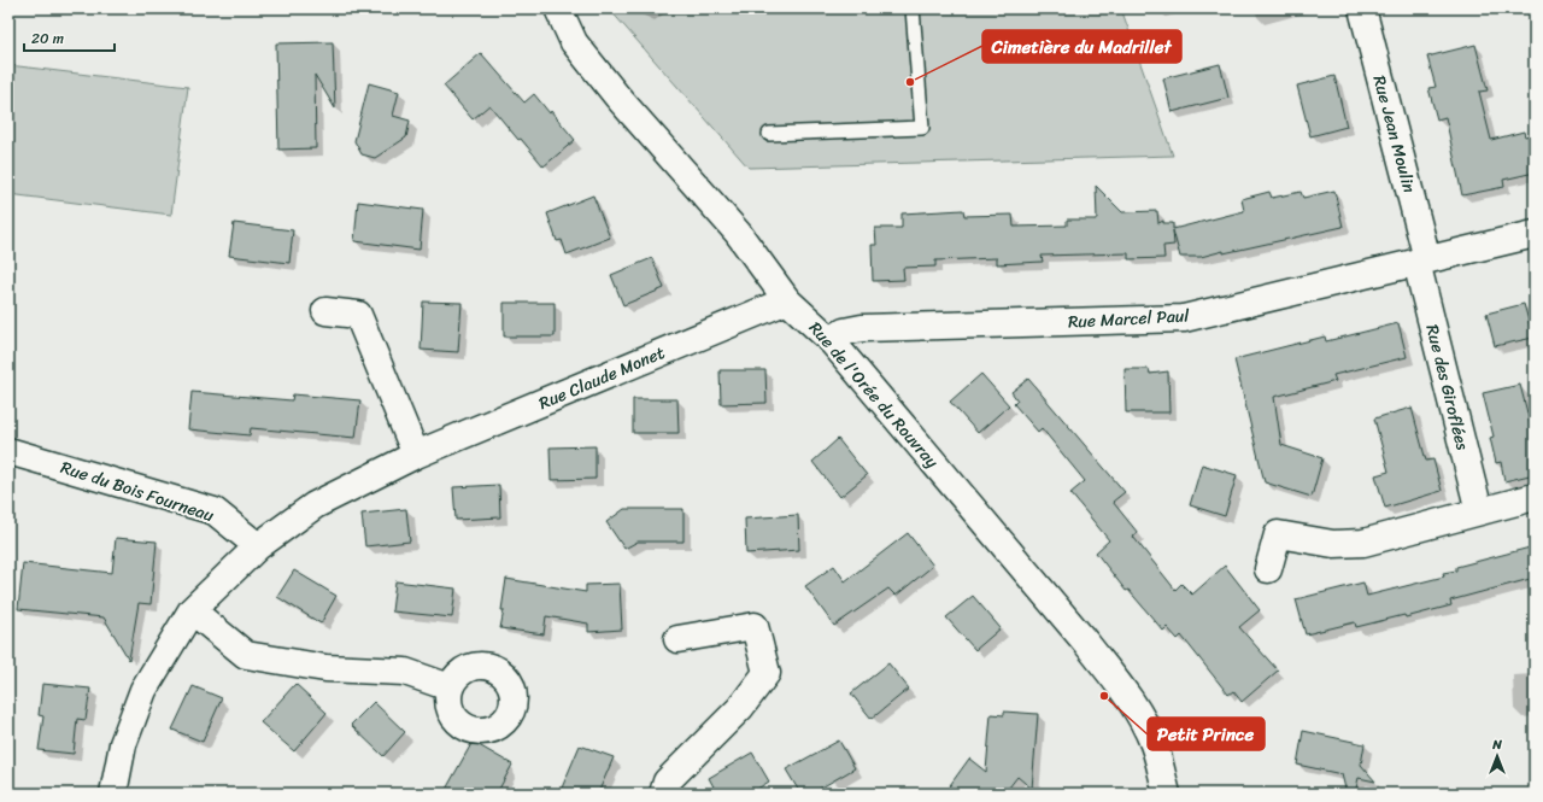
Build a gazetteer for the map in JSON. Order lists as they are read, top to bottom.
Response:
{
  "streets": {
    "street": [
      "Rue Jean Moulin",
      "Rue Marcel Paul",
      "Rue Claude Monet",
      "Rue des Giroflées",
      "Rue de l'Orée du Rouvray",
      "Rue du Bois Fourneau"
    ]
  },
  "crossings": [
    ["Rue Jean Moulin", "Rue Marcel Paul"],
    ["Rue Jean Moulin", "Rue des Giroflées"],
    ["Rue Marcel Paul", "Rue des Giroflées"],
    ["Rue Marcel Paul", "Rue de l'Orée du Rouvray"],
    ["Rue Claude Monet", "Rue de l'Orée du Rouvray"],
    ["Rue Claude Monet", "Rue du Bois Fourneau"]
  ],
  "places": ["Cimetière du Madrillet", "Petit Prince"],
  "scale_bar": "20 m",
  "north": "top"
}
